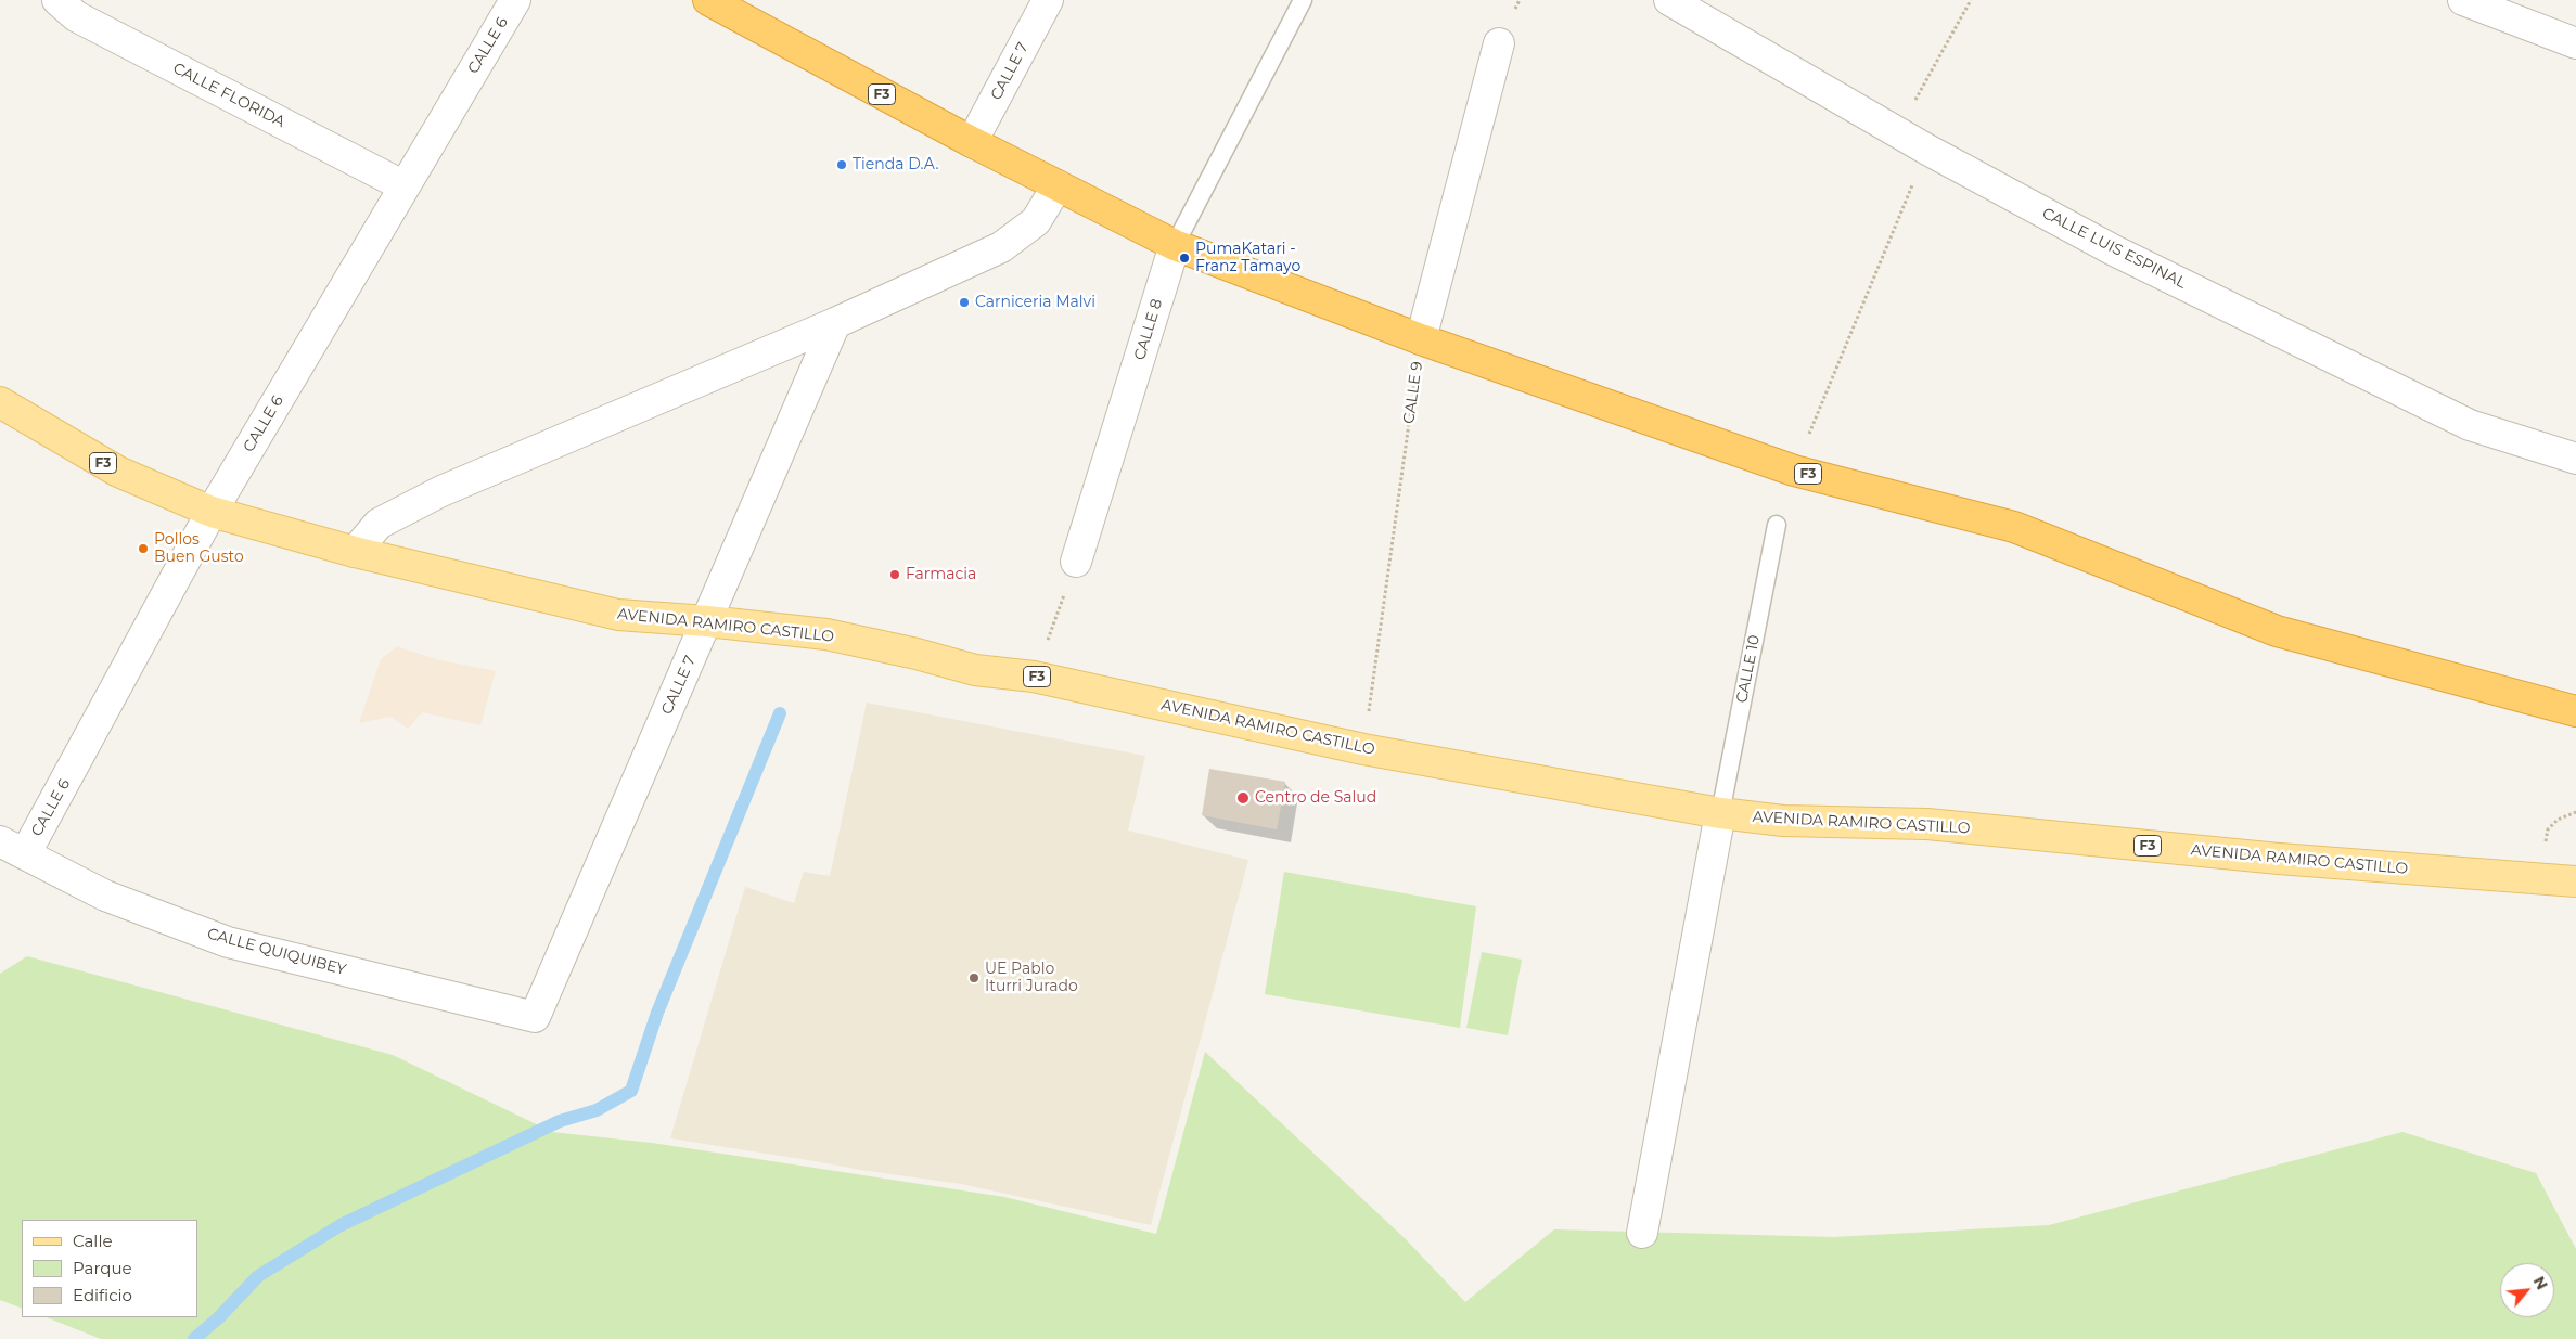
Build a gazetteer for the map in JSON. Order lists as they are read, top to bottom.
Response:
{
  "streets": {
    "highway": ["F3"],
    "main road": ["AVENIDA RAMIRO CASTILLO"],
    "street": [
      "CALLE 6",
      "CALLE 7",
      "CALLE FLORIDA",
      "CALLE LUIS ESPINAL",
      "CALLE 8",
      "CALLE QUIQUIBEY"
    ],
    "lane": ["CALLE 10"],
    "path": ["CALLE 9"]
  },
  "crossings": [
    ["CALLE 6", "CALLE FLORIDA"],
    ["CALLE 6", "AVENIDA RAMIRO CASTILLO"],
    ["CALLE 6", "CALLE QUIQUIBEY"],
    ["CALLE 7", "F3"],
    ["CALLE 7", "AVENIDA RAMIRO CASTILLO"],
    ["CALLE 7", "CALLE QUIQUIBEY"],
    ["F3", "CALLE 8"],
    ["F3", "CALLE 9"],
    ["CALLE 9", "AVENIDA RAMIRO CASTILLO"],
    ["AVENIDA RAMIRO CASTILLO", "CALLE 10"]
  ],
  "places": [
    "Tienda D.A.",
    "PumaKatari - Franz Tamayo",
    "Carniceria Malvi",
    "Pollos Buen Gusto",
    "Farmacia",
    "Centro de Salud",
    "UE Pablo Iturri Jurado"
  ],
  "legend": ["Calle", "Parque", "Edificio"],
  "north": "top right"
}
